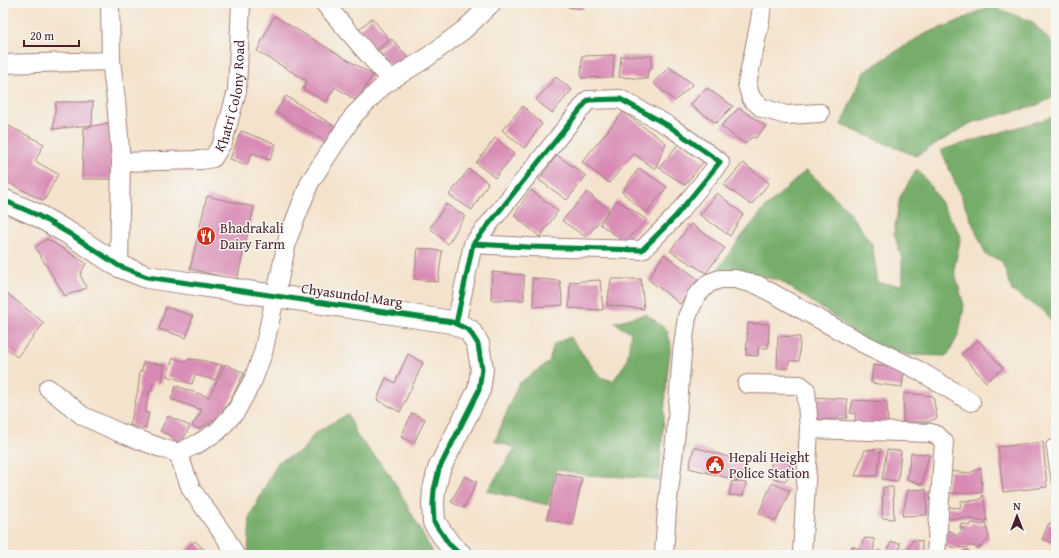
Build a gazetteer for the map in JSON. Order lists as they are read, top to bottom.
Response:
{
  "streets": {
    "street": ["Khatri Colony Road", "Chyasundol Marg"]
  },
  "places": {
    "restaurant": ["Bhadrakali Dairy Farm"],
    "public building": ["Hepali Height Police Station"]
  },
  "scale_bar": "20 m",
  "north": "top"
}
